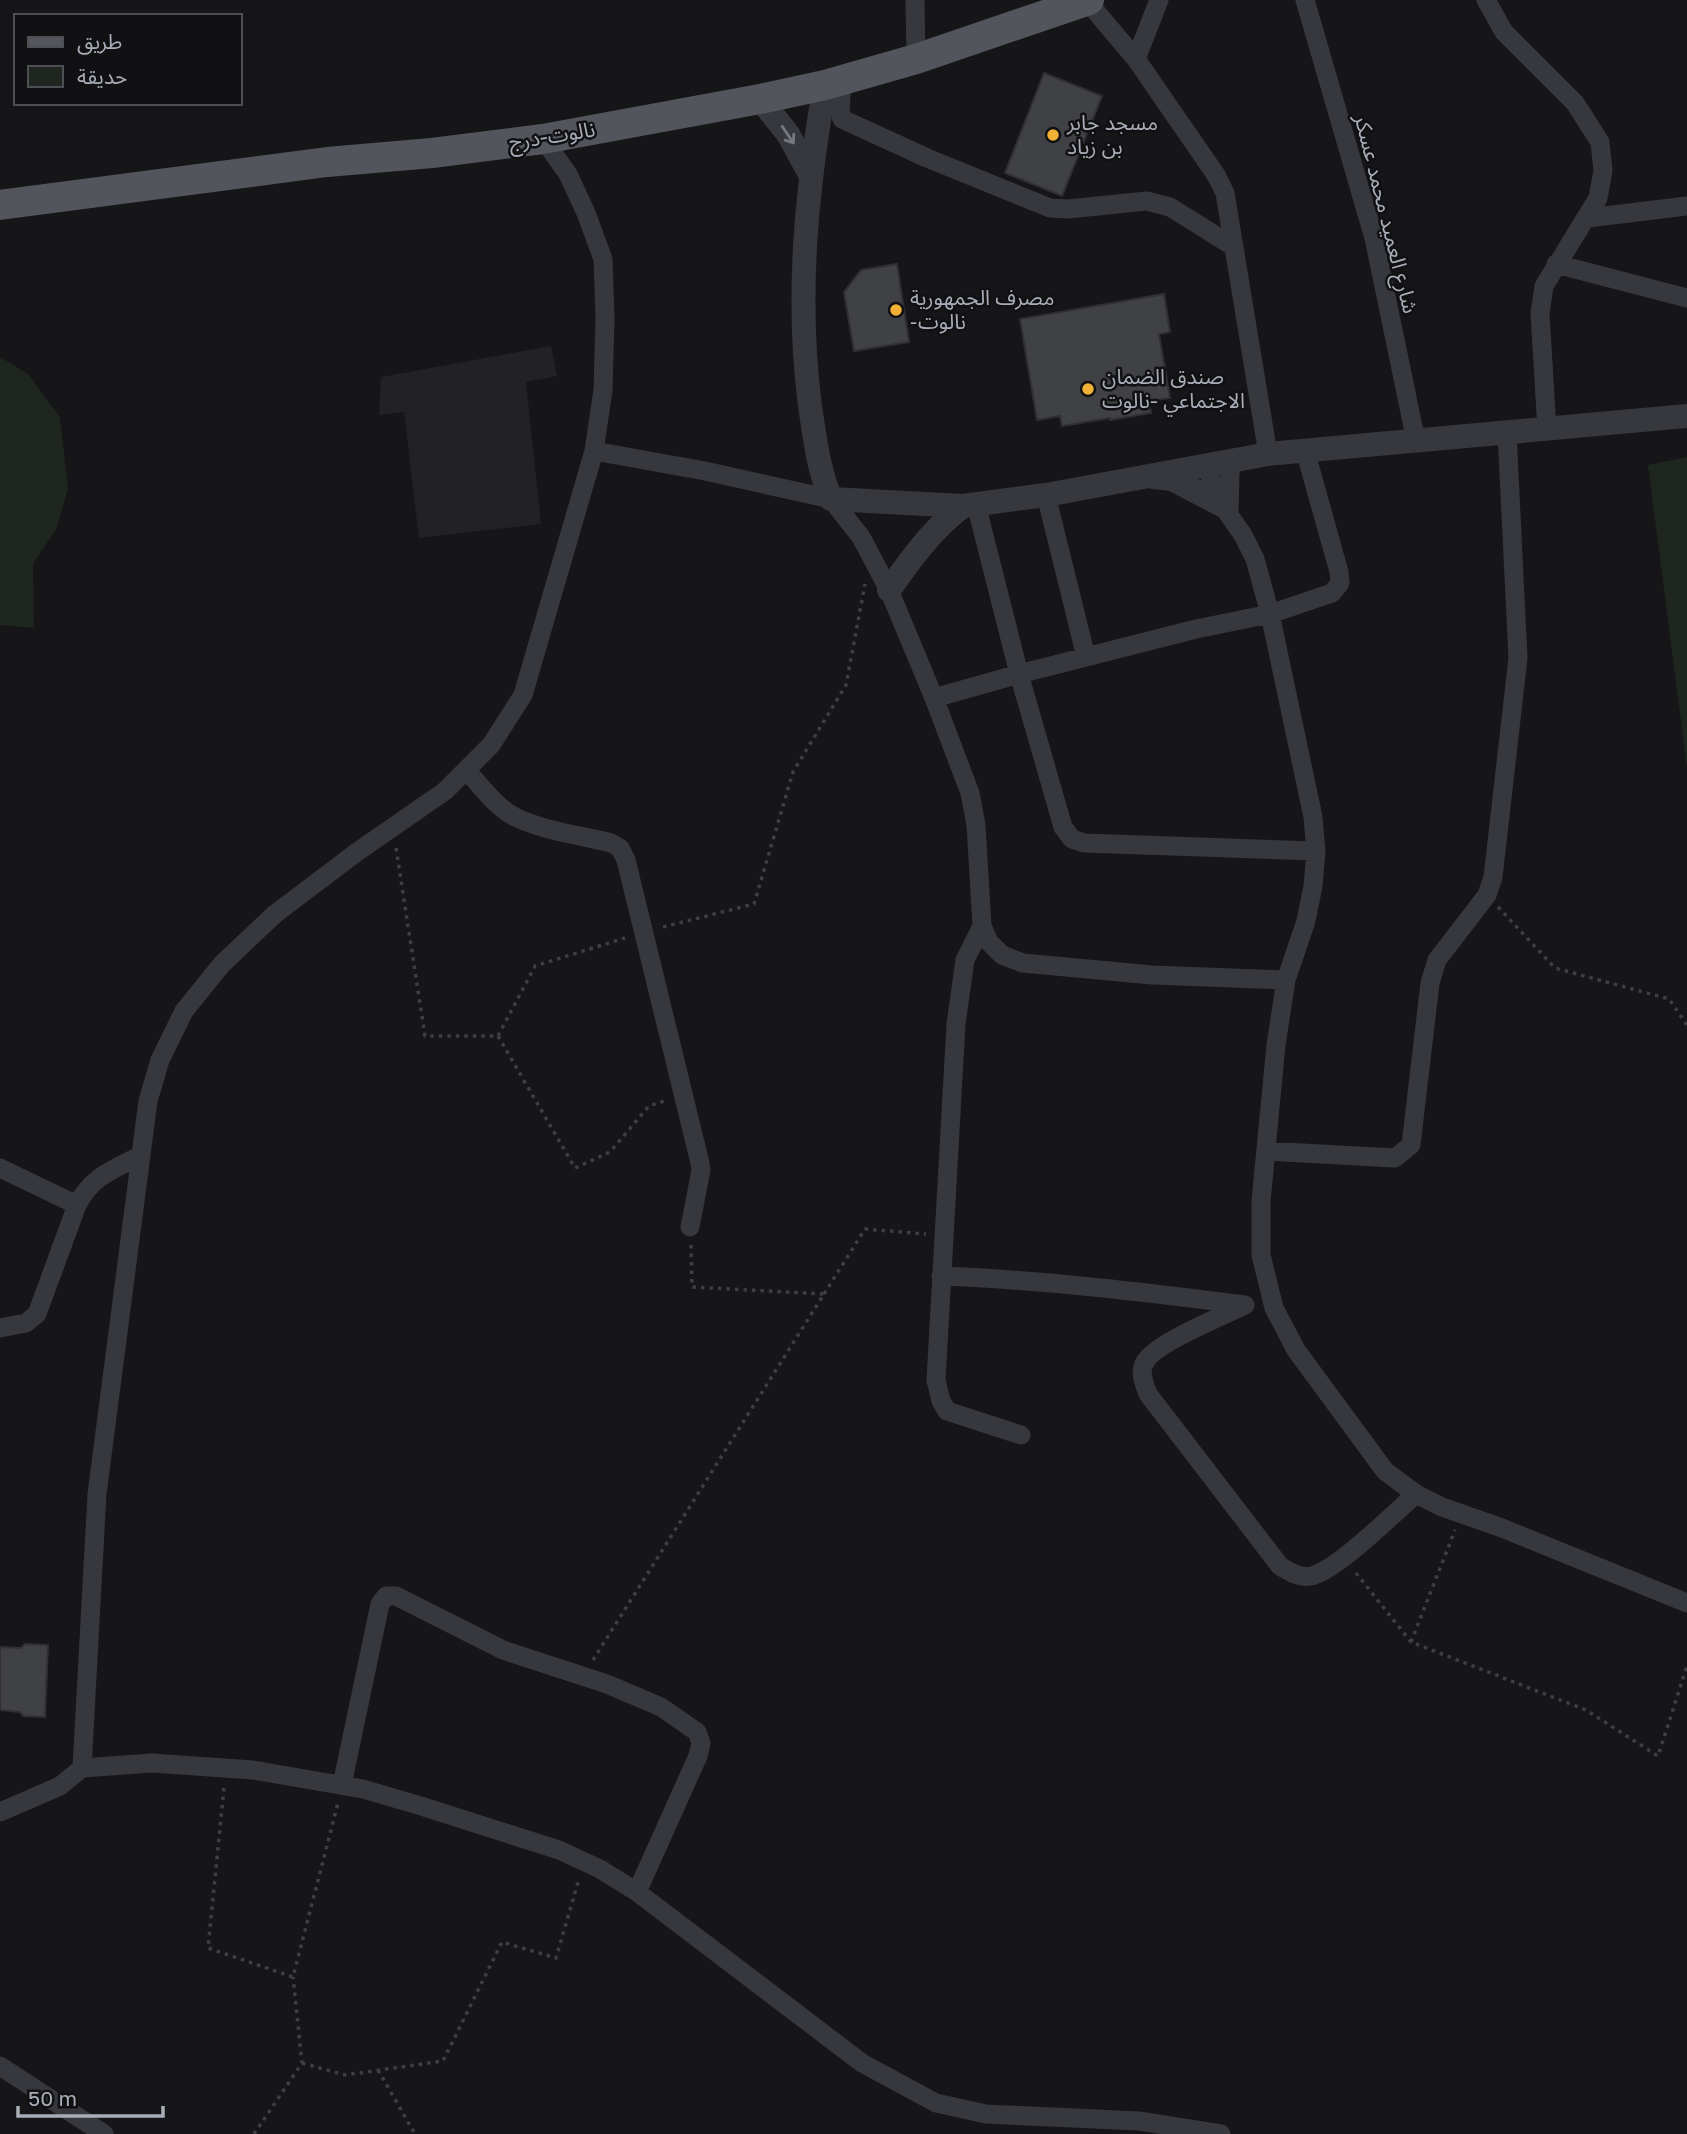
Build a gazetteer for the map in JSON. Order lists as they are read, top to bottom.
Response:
{
  "streets": {
    "main road": ["نالوت-درج"],
    "street": ["شارع العميد محمد عسكر"]
  },
  "places": ["مسجد جابر بن زياد", "مصرف الجمهورية -نالوت", "صندق الضمان الاجتماعي -نالوت"],
  "legend": ["طريق", "حديقة"],
  "scale_bar": "50 m"
}
